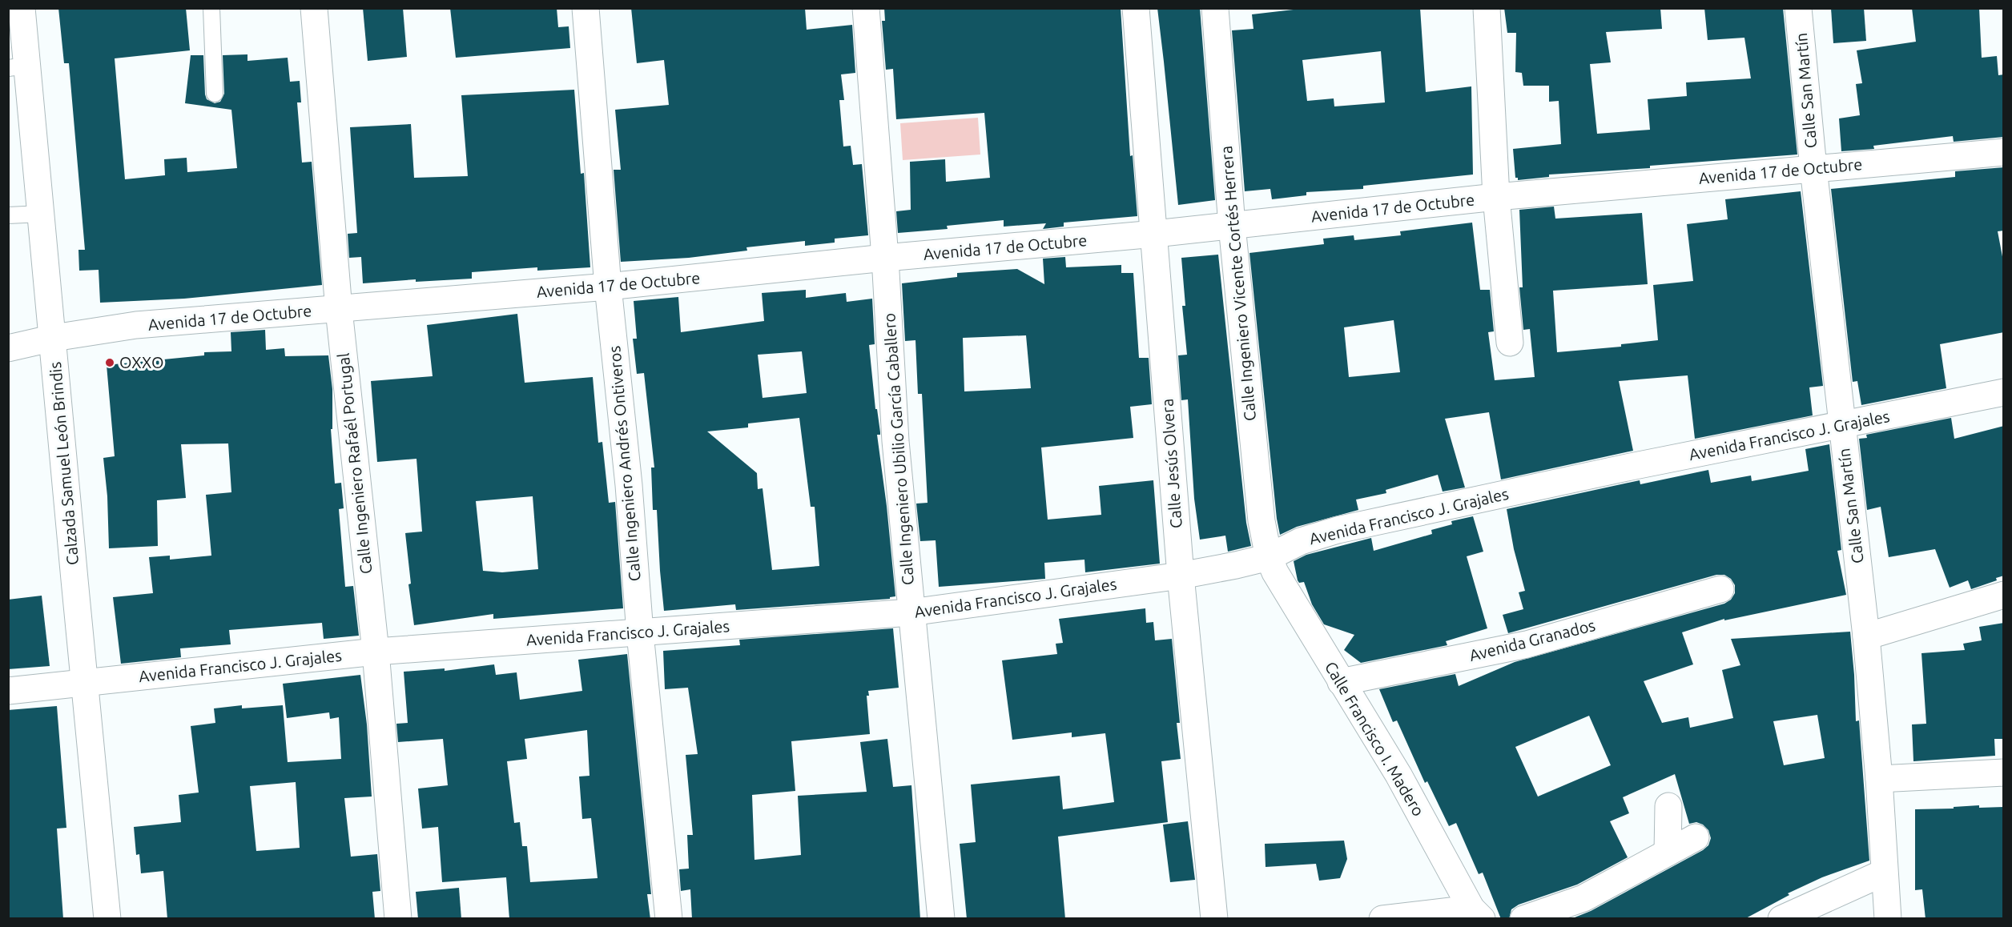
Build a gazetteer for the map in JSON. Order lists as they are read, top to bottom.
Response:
{
  "streets": {
    "street": [
      "Calle San Martín",
      "Avenida 17 de Octubre",
      "Calle Ingeniero Vicente Cortés Herrera",
      "Avenida Francisco J. Grajales",
      "Calle Ingeniero Ubilio García Caballero",
      "Calzada Samuel León Brindis",
      "Calle Ingeniero Rafaél Portugal",
      "Calle Ingeniero Andrés Ontiveros",
      "Calle Jesús Olvera",
      "Avenida Granados",
      "Calle Francisco I. Madero"
    ]
  },
  "crossings": [
    ["Calle San Martín", "Avenida 17 de Octubre"],
    ["Calle San Martín", "Avenida Francisco J. Grajales"],
    ["Avenida 17 de Octubre", "Calle Ingeniero Vicente Cortés Herrera"],
    ["Avenida 17 de Octubre", "Calle Ingeniero Ubilio García Caballero"],
    ["Avenida 17 de Octubre", "Calzada Samuel León Brindis"],
    ["Avenida 17 de Octubre", "Calle Ingeniero Rafaél Portugal"],
    ["Avenida 17 de Octubre", "Calle Ingeniero Andrés Ontiveros"],
    ["Avenida 17 de Octubre", "Calle Jesús Olvera"],
    ["Calle Ingeniero Vicente Cortés Herrera", "Avenida Francisco J. Grajales"],
    ["Calle Ingeniero Vicente Cortés Herrera", "Calle Francisco I. Madero"],
    ["Avenida Francisco J. Grajales", "Calle Ingeniero Ubilio García Caballero"],
    ["Avenida Francisco J. Grajales", "Calzada Samuel León Brindis"],
    ["Avenida Francisco J. Grajales", "Calle Ingeniero Rafaél Portugal"],
    ["Avenida Francisco J. Grajales", "Calle Ingeniero Andrés Ontiveros"],
    ["Avenida Francisco J. Grajales", "Calle Jesús Olvera"],
    ["Avenida Francisco J. Grajales", "Calle Francisco I. Madero"],
    ["Avenida Granados", "Calle Francisco I. Madero"]
  ],
  "places": ["OXXO"]
}
